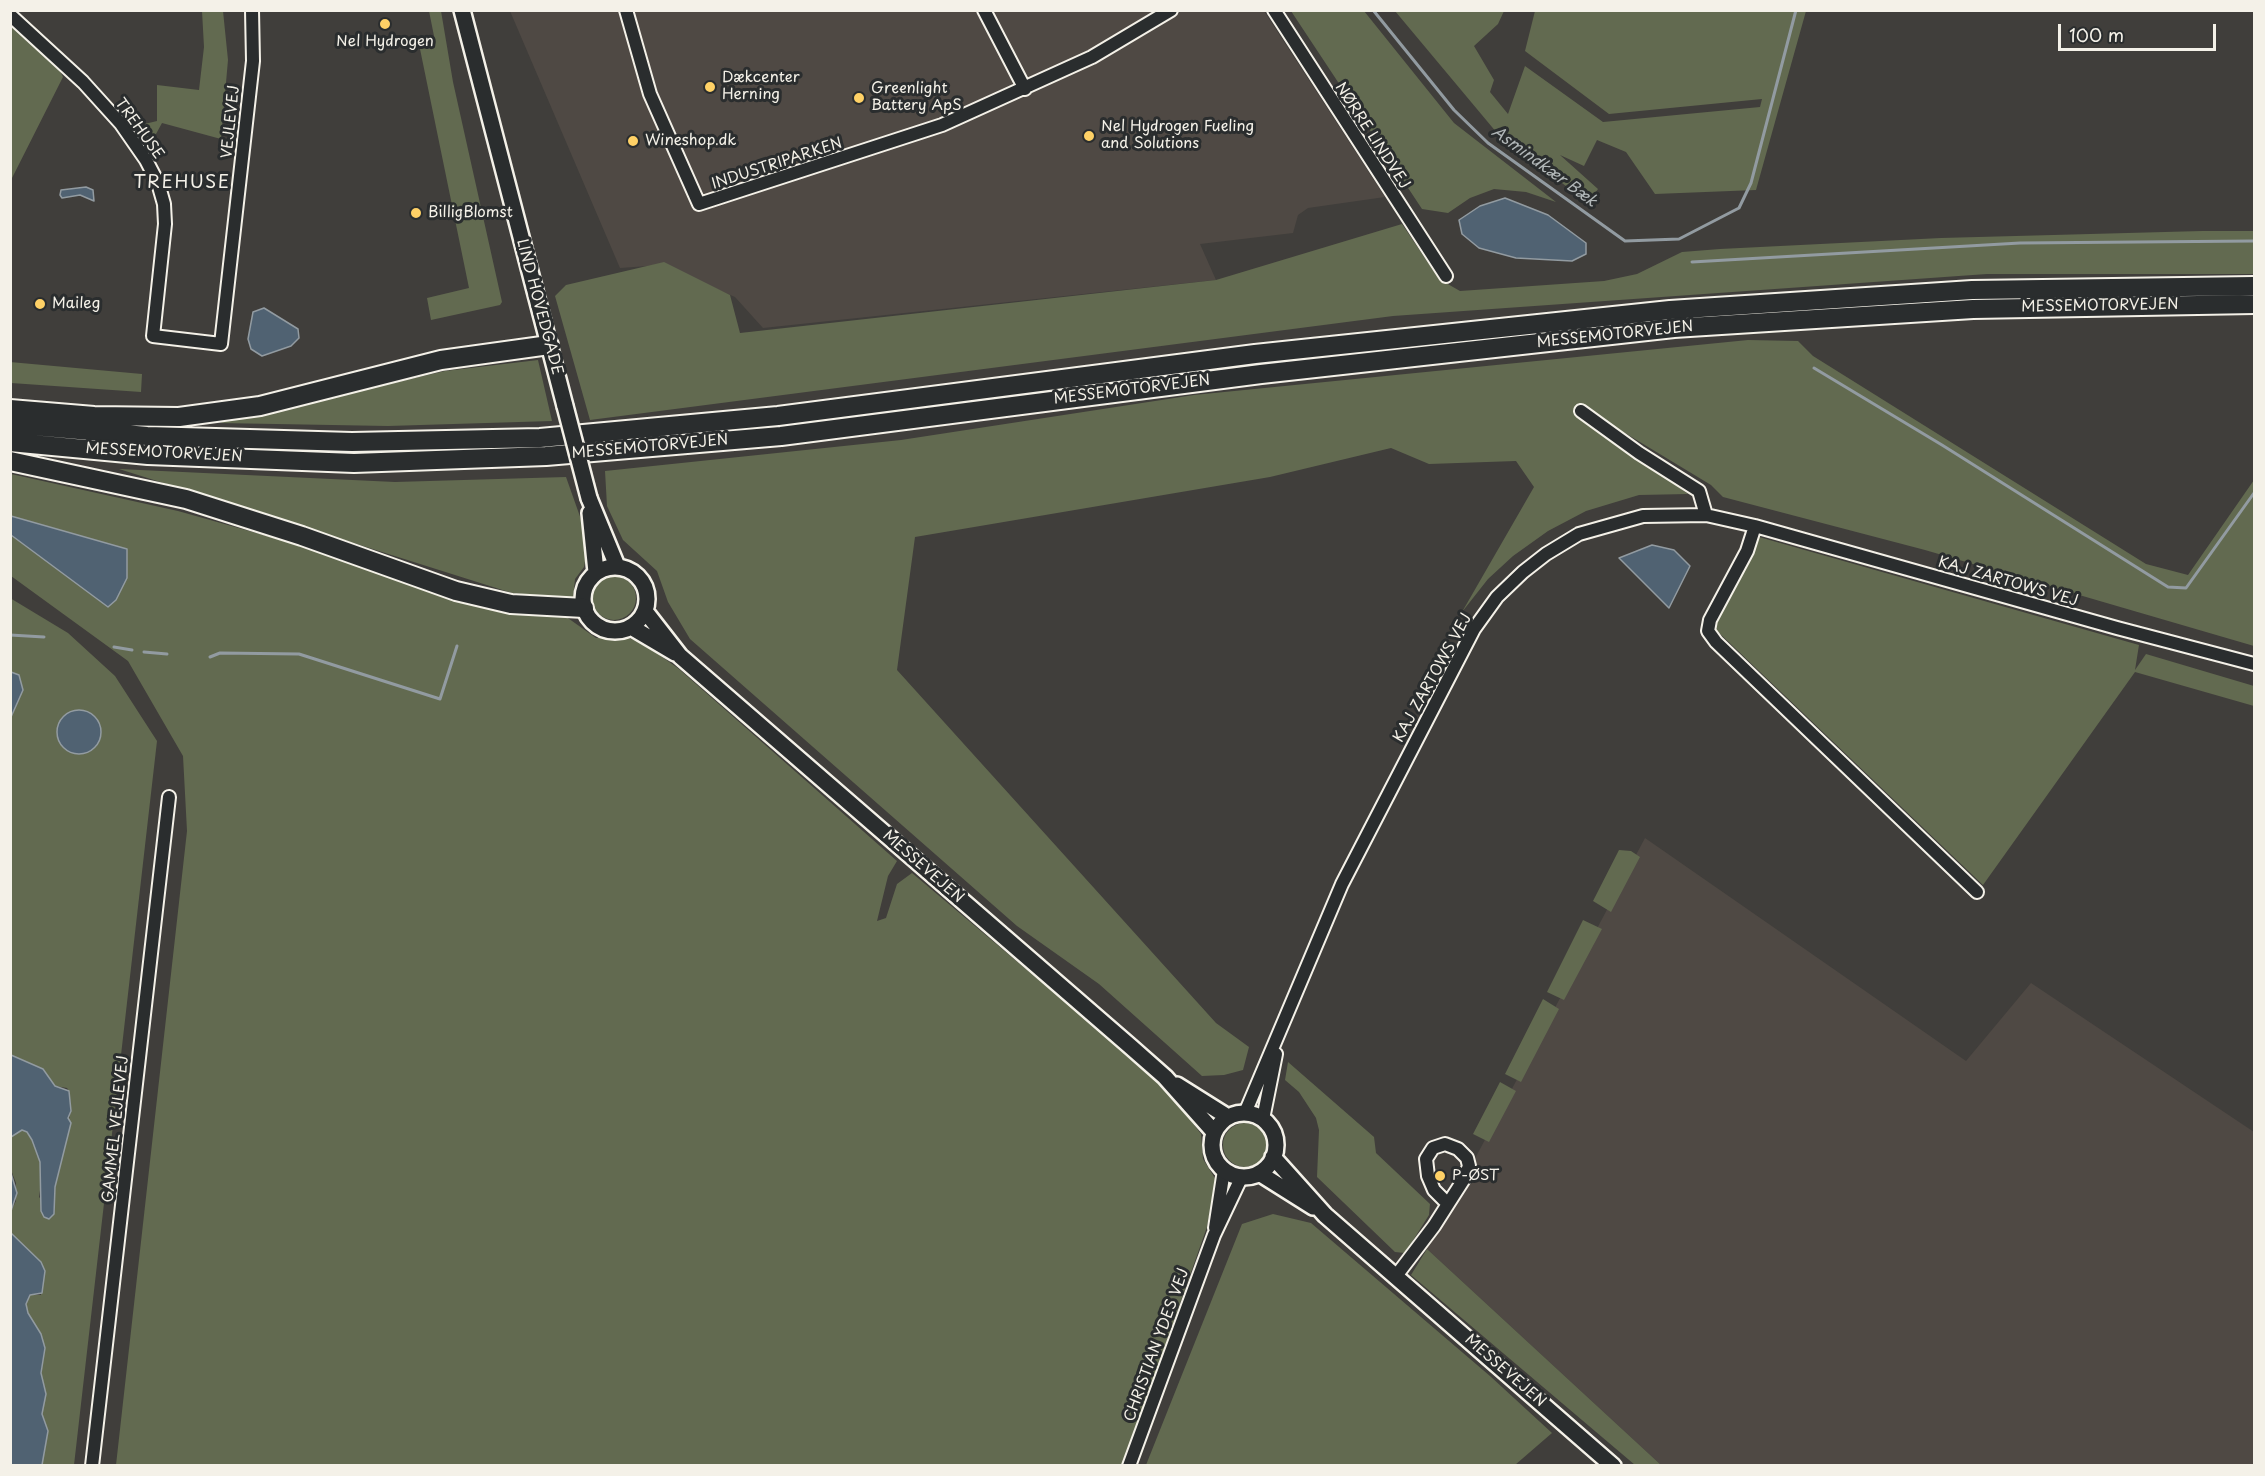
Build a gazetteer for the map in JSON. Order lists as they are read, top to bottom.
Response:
{
  "streets": {
    "highway": ["MESSEMOTORVEJEN"],
    "main road": ["LIND HOVEDGADE", "MESSEVEJEN"],
    "street": [
      "VEJLEVEJ",
      "TREHUSE",
      "NØRRE LINDVEJ",
      "INDUSTRIPARKEN",
      "KAJ ZARTOWS VEJ",
      "GAMMEL VEJLEVEJ",
      "CHRISTIAN YDES VEJ"
    ]
  },
  "crossings": [
    ["VEJLEVEJ", "TREHUSE"],
    ["LIND HOVEDGADE", "MESSEVEJEN"],
    ["KAJ ZARTOWS VEJ", "MESSEVEJEN"],
    ["KAJ ZARTOWS VEJ", "CHRISTIAN YDES VEJ"],
    ["MESSEVEJEN", "CHRISTIAN YDES VEJ"]
  ],
  "districts": ["TREHUSE"],
  "water": ["Asmindkær Bæk"],
  "places": [
    "Nel Hydrogen",
    "Dækcenter Herning",
    "Greenlight Battery ApS",
    "Nel Hydrogen Fueling and Solutions",
    "Wineshop.dk",
    "BilligBlomst",
    "Maileg",
    "P-ØST"
  ],
  "scale_bar": "100 m"
}
